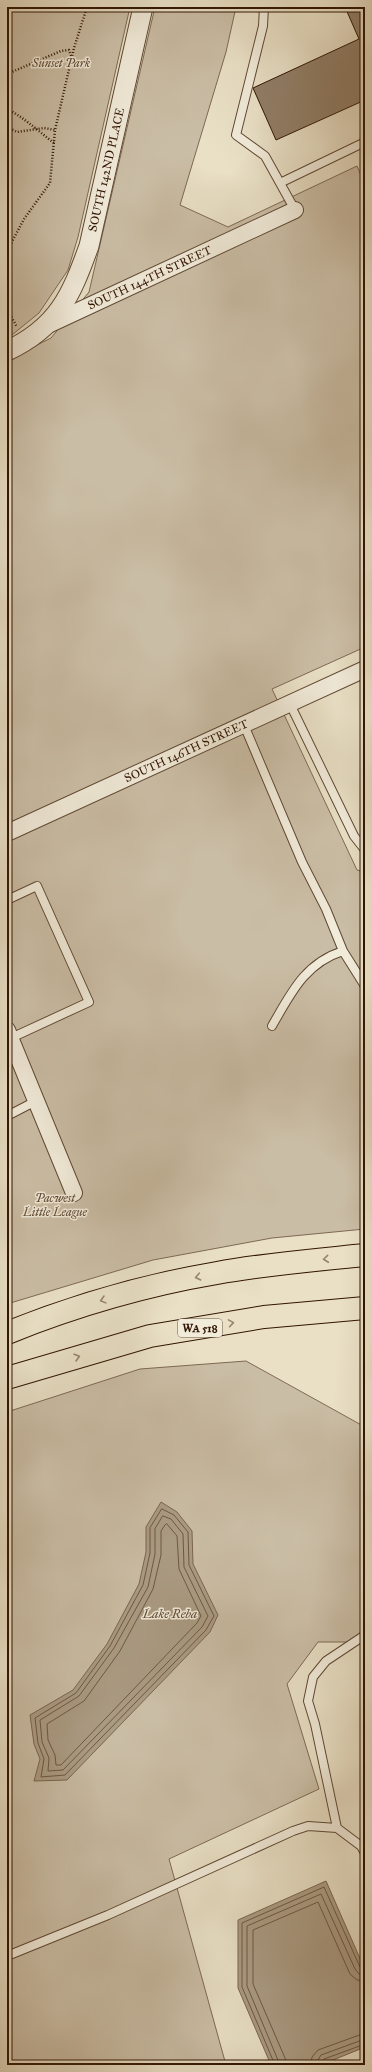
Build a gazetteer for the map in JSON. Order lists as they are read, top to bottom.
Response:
{
  "streets": {
    "highway": ["WA 518"],
    "street": ["SOUTH 142ND PLACE", "SOUTH 144TH STREET", "SOUTH 146TH STREET"]
  },
  "crossings": [
    ["SOUTH 142ND PLACE", "SOUTH 144TH STREET"]
  ],
  "water": ["Lake Reba"],
  "parks": ["Sunset Park", "Pacwest Little League"]
}
